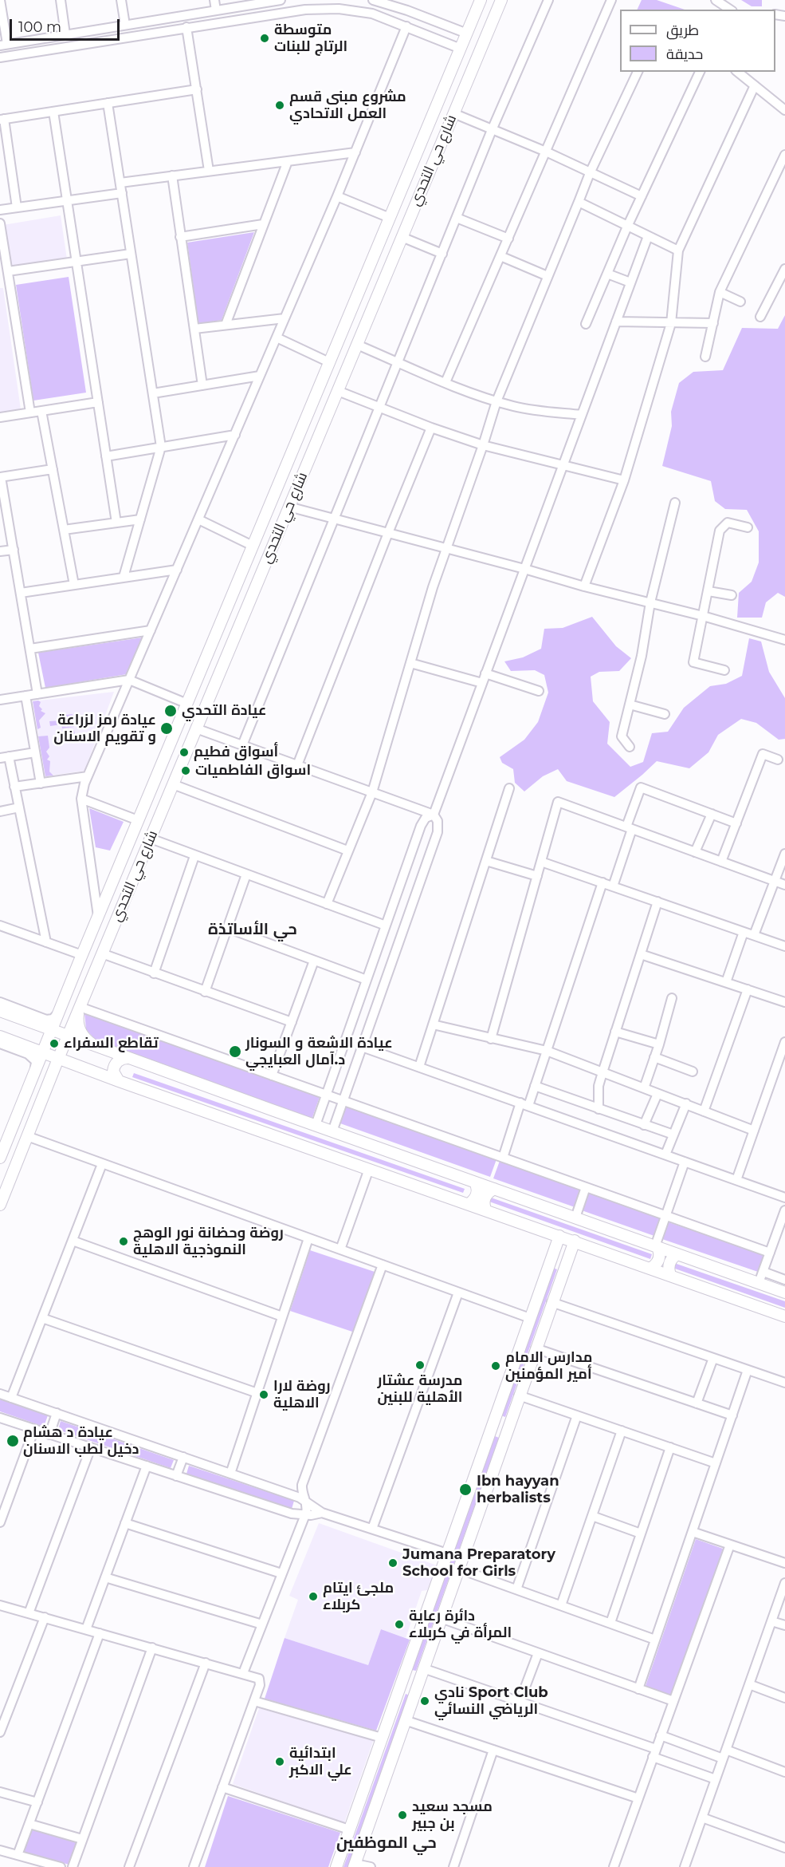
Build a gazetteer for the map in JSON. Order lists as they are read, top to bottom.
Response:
{
  "streets": {
    "main road": ["شارع حي التحدي"]
  },
  "districts": ["حي الأساتذة", "حي الموظفين"],
  "places": [
    "متوسطة الرتاج للبنات",
    "مشروع مبنى قسم العمل الاتحادي",
    "عيادة التحدي",
    "عيادة رمز لزراعة و تقويم الاسنان",
    "أسواق فطيم",
    "اسواق الفاطميات",
    "تقاطع السفراء",
    "عيادة الاشعة و السونار د.آمال العبايجي",
    "روضة وحضانة نور الوهج النموذجية الاهلية",
    "مدرسة عشتار الأهلية للبنين",
    "مدارس الامام أمير المؤمنين",
    "روضة لارا الاهلية",
    "عيادة د هشام دخيل لطب الاسنان",
    "Ibn hayyan herbalists",
    "Jumana Preparatory School for Girls",
    "ملجئ ايتام كربلاء",
    "دائرة رعاية المرأة في كربلاء",
    "نادي Sport Club الرياضي النسائي",
    "ابتدائية علي الاكبر",
    "مسجد سعيد بن جبير"
  ],
  "legend": ["طريق", "حديقة"],
  "scale_bar": "100 m"
}
